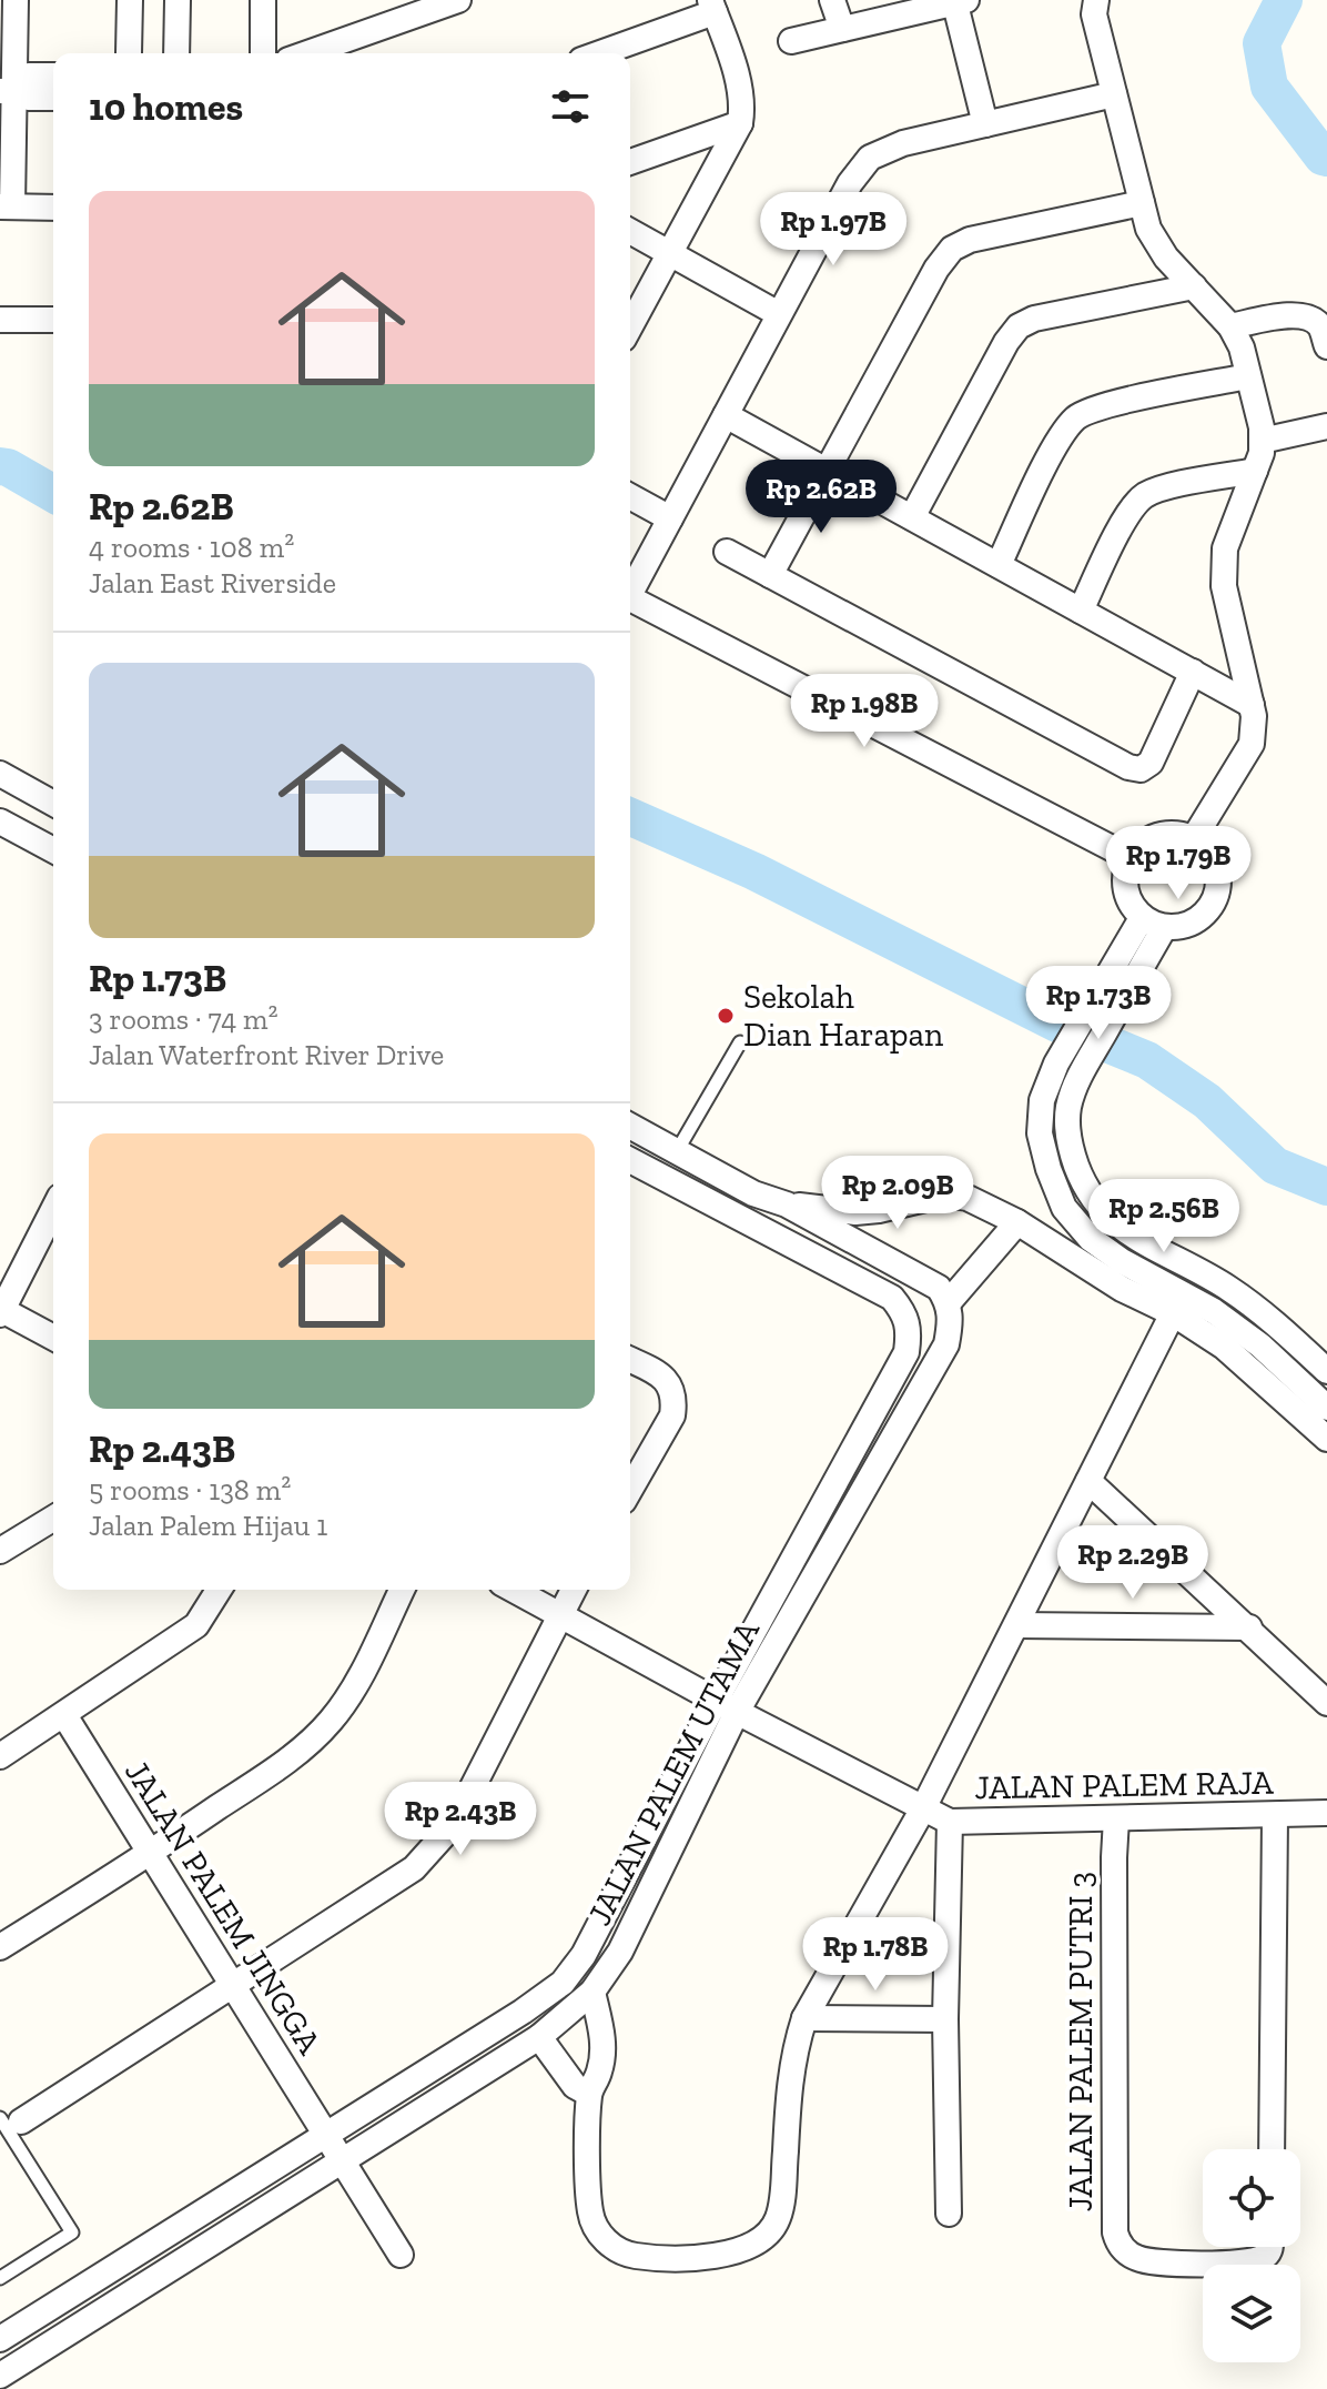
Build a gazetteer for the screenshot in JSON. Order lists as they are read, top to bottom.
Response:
{
  "streets": {
    "street": [
      "JALAN PALEM UTAMA",
      "JALAN PALEM RAJA",
      "JALAN PALEM JINGGA",
      "JALAN PALEM PUTRI 3"
    ]
  },
  "crossings": [
    ["JALAN PALEM UTAMA", "JALAN PALEM RAJA"],
    ["JALAN PALEM UTAMA", "JALAN PALEM JINGGA"],
    ["JALAN PALEM RAJA", "JALAN PALEM PUTRI 3"]
  ],
  "places": ["Sekolah Dian Harapan"],
  "page": {
    "heading": "10 homes",
    "list": [
      {
        "name": "Rp 2.62B",
        "note": "4 rooms · 108 m² · Jalan East Riverside"
      },
      {
        "name": "Rp 1.73B",
        "note": "3 rooms · 74 m² · Jalan Waterfront River Drive"
      },
      {
        "name": "Rp 2.43B",
        "note": "5 rooms · 138 m² · Jalan Palem Hijau 1"
      }
    ],
    "price": [
      "Rp 1.97B",
      "Rp 2.62B",
      "Rp 1.98B",
      "Rp 1.79B",
      "Rp 1.73B",
      "Rp 2.09B",
      "Rp 2.56B",
      "Rp 2.29B",
      "Rp 2.43B",
      "Rp 1.78B"
    ]
  }
}
